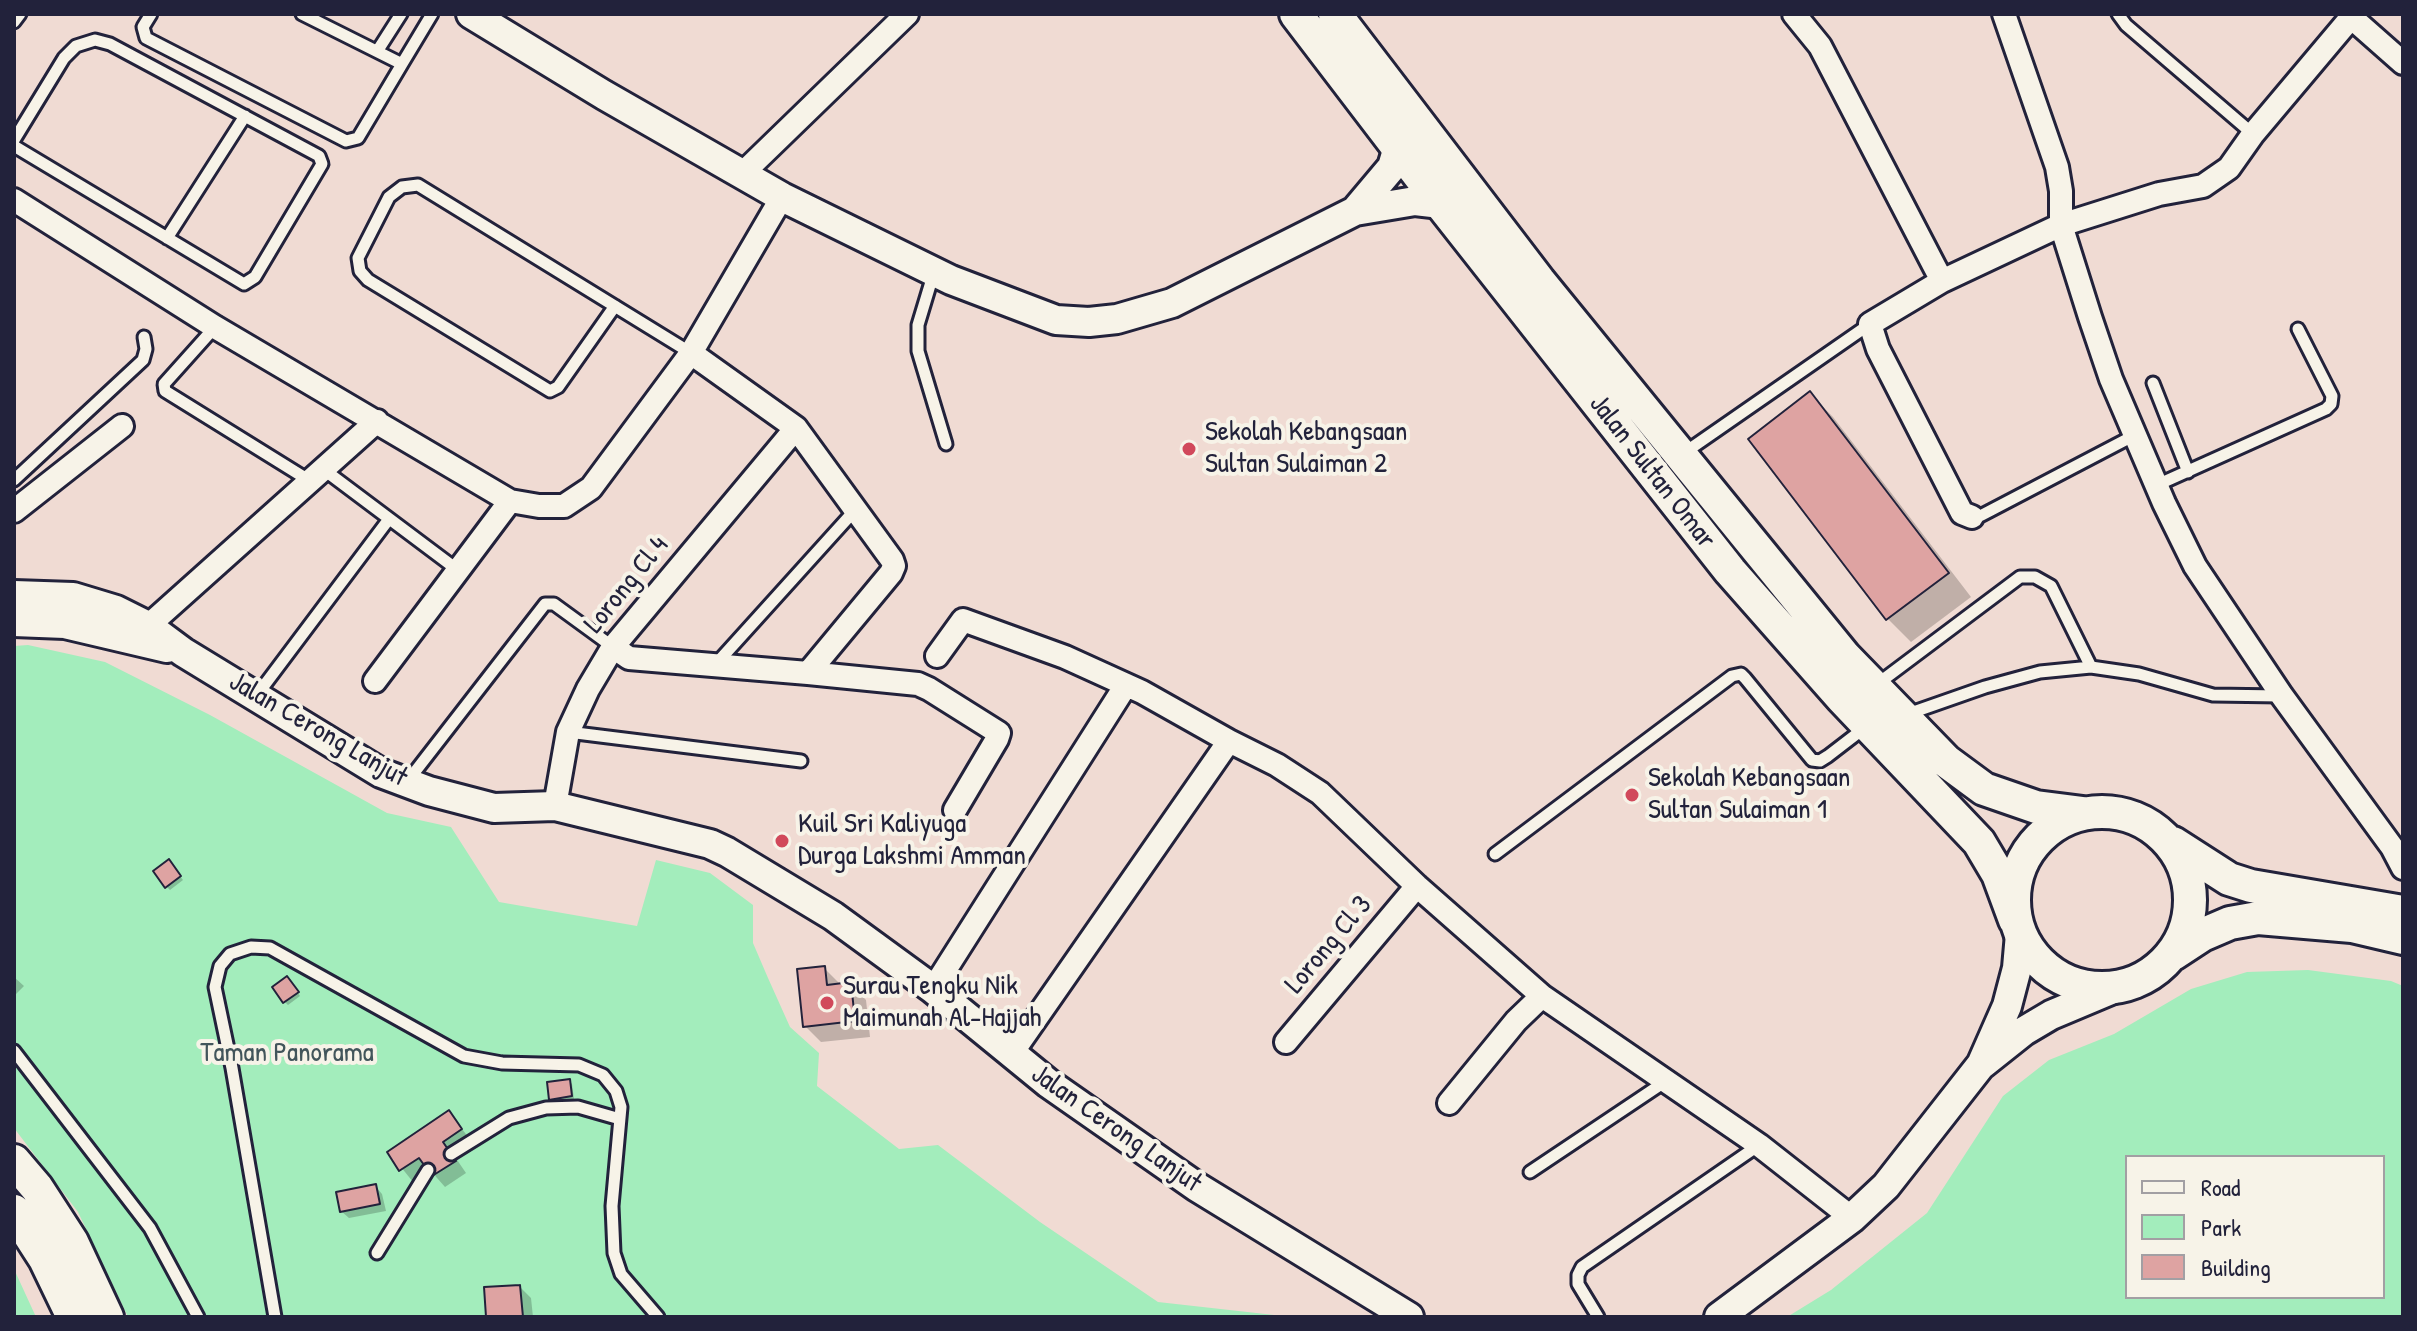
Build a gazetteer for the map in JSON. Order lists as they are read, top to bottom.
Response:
{
  "streets": {
    "main road": ["Jalan Sultan Omar"],
    "street": ["Lorong Cl 4", "Jalan Cerong Lanjut", "Lorong Cl 3"]
  },
  "crossings": [
    ["Lorong Cl 4", "Jalan Cerong Lanjut"]
  ],
  "parks": ["Taman Panorama"],
  "places": [
    "Sekolah Kebangsaan Sultan Sulaiman 2",
    "Sekolah Kebangsaan Sultan Sulaiman 1",
    "Kuil Sri Kaliyuga Durga Lakshmi Amman",
    "Surau Tengku Nik Maimunah Al-Hajjah"
  ],
  "legend": ["Road", "Park", "Building"]
}
